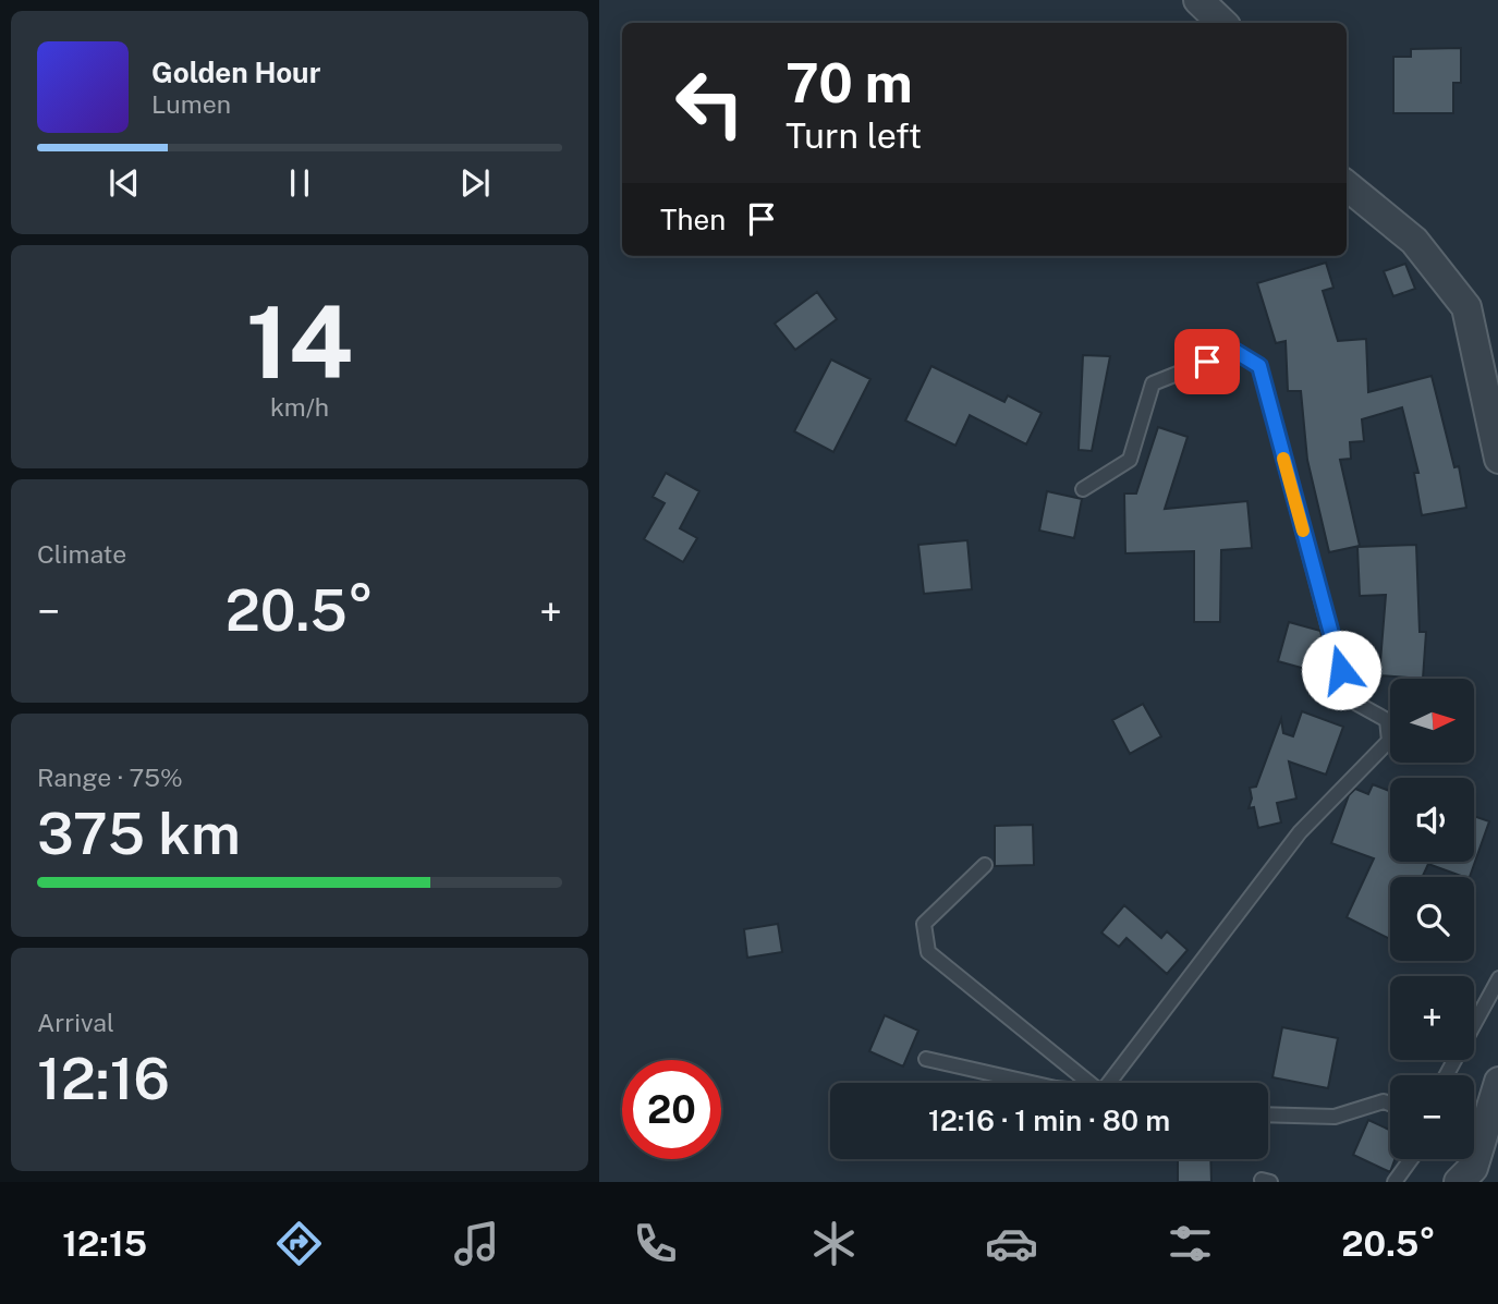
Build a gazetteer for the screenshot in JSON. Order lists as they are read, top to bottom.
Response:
{
  "north": "right",
  "page": {
    "turn": ["70 m", "Turn left"],
    "song": ["Golden Hour", "Lumen"],
    "then": "Then",
    "tile": [
      ["14", "km/h"],
      "Climate",
      ["Range · 75%", "375 km"],
      ["Arrival", "12:16"]
    ],
    "heat": ["−", "20.5°", "+"],
    "map_buttons": ["+", "−"],
    "limit": "20",
    "trip": "12:16 · 1 min · 80 m",
    "tabs": ["12:15", "20.5°"]
  }
}
